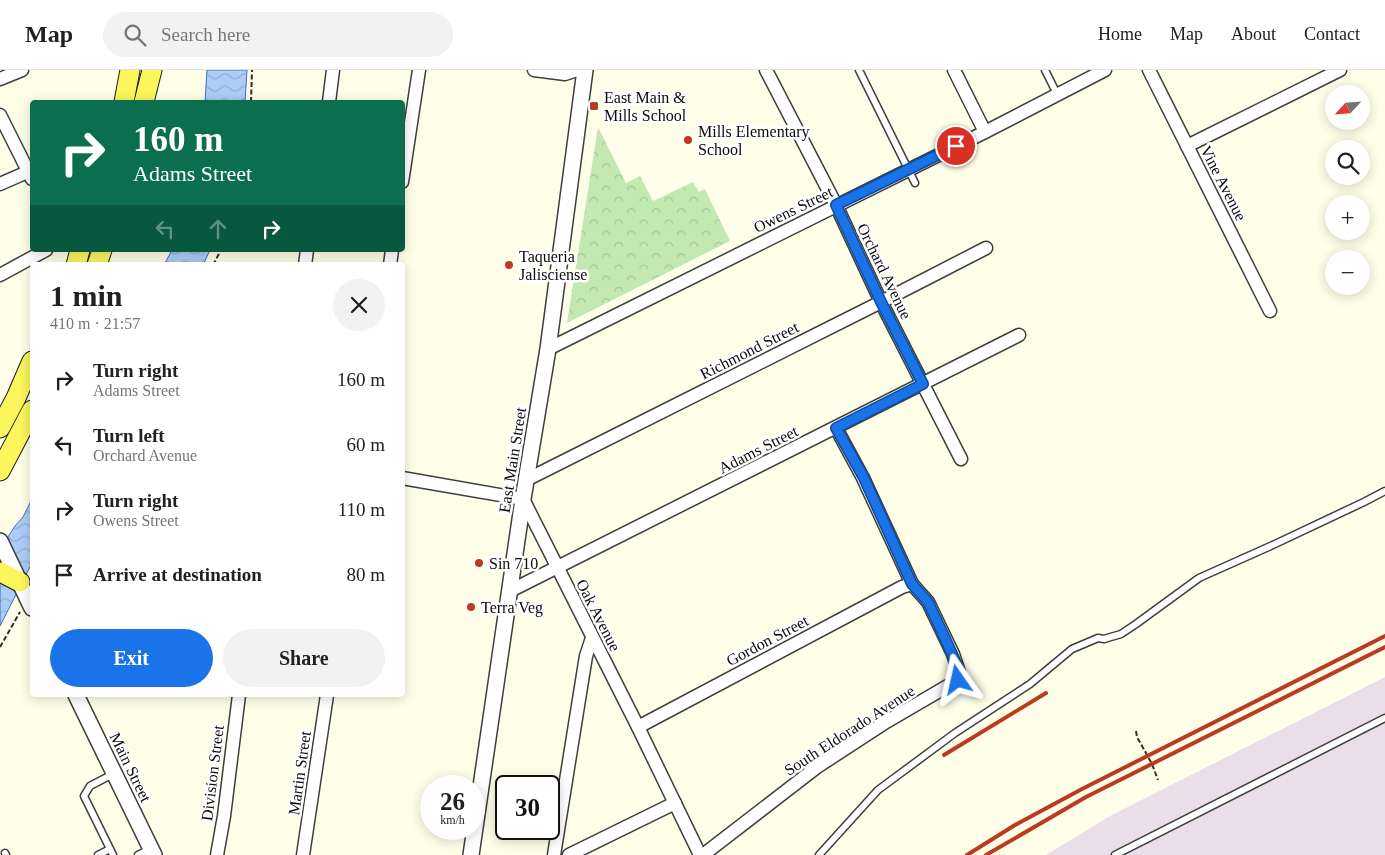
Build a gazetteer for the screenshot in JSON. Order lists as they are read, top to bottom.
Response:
{
  "streets": {
    "street": [
      "Vine Avenue",
      "Owens Street",
      "Orchard Avenue",
      "Richmond Street",
      "Adams Street",
      "East Main Street",
      "Oak Avenue",
      "Gordon Street",
      "South Eldorado Avenue",
      "Main Street",
      "Division Street",
      "Martin Street"
    ]
  },
  "crossings": [
    ["Owens Street", "Orchard Avenue"],
    ["Owens Street", "East Main Street"],
    ["Orchard Avenue", "Richmond Street"],
    ["Orchard Avenue", "Adams Street"],
    ["Richmond Street", "East Main Street"],
    ["Adams Street", "East Main Street"],
    ["Adams Street", "Oak Avenue"],
    ["Adams Street", "South Eldorado Avenue"],
    ["East Main Street", "Oak Avenue"],
    ["Oak Avenue", "Gordon Street"],
    ["Oak Avenue", "South Eldorado Avenue"],
    ["Gordon Street", "South Eldorado Avenue"]
  ],
  "places": {
    "transit": ["East Main & Mills School"],
    "other": [
      "Mills Elementary School",
      "Taqueria Jalisciense",
      "Sin 710",
      "Terra Veg"
    ]
  },
  "north": "bottom left",
  "page": {
    "header": "Map",
    "search": "Search here",
    "nav": [
      "Home",
      "Map",
      "About",
      "Contact"
    ],
    "map_buttons": ["+", "−"],
    "turn": ["160 m", "Adams Street"],
    "heading": ["1 min", "410 m · 21:57"],
    "list": [
      {
        "name": "Turn right",
        "note": "Adams Street",
        "value": "160 m"
      },
      {
        "name": "Turn left",
        "note": "Orchard Avenue",
        "value": "60 m"
      },
      {
        "name": "Turn right",
        "note": "Owens Street",
        "value": "110 m"
      },
      {
        "name": "Arrive at destination",
        "value": "80 m"
      }
    ],
    "buttons": ["Exit", "Share"],
    "speed": "26 km/h",
    "limit": "30"
  }
}
